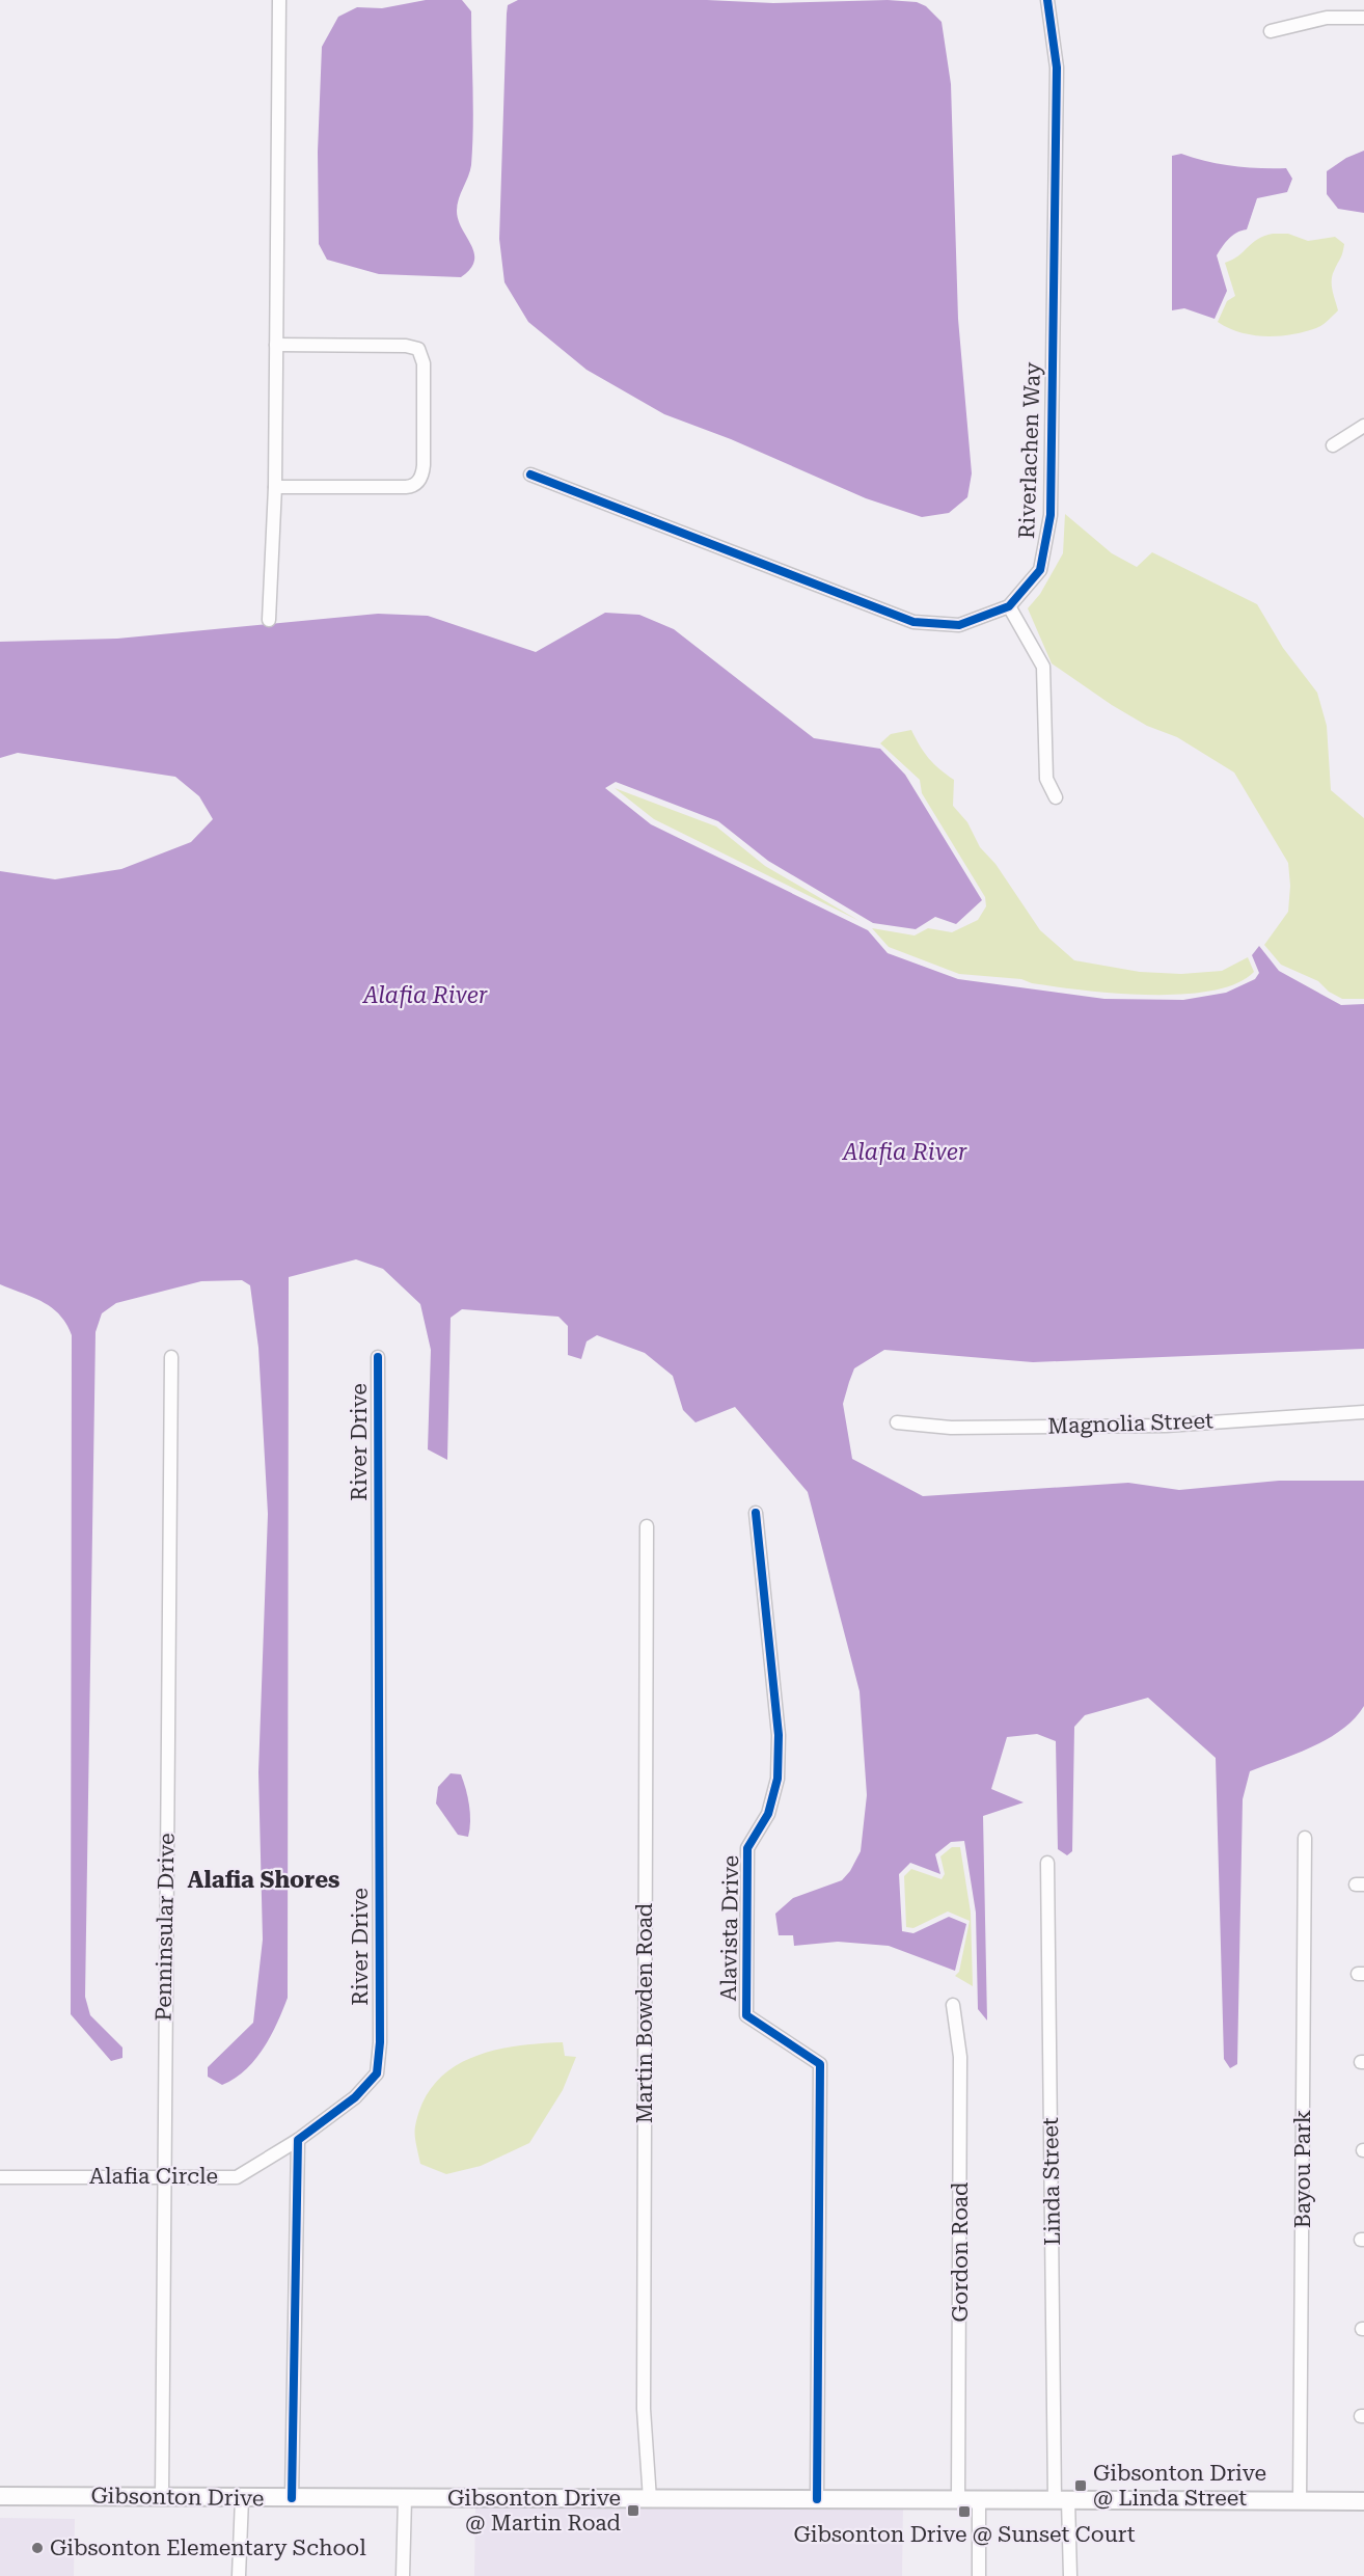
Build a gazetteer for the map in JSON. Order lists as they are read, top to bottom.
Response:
{
  "streets": {
    "main road": ["Gibsonton Drive"],
    "street": [
      "Riverlachen Way",
      "Magnolia Street",
      "River Drive",
      "Penninsular Drive",
      "Alavista Drive",
      "Martin Bowden Road",
      "Bayou Park",
      "Alafia Circle",
      "Linda Street",
      "Gordon Road"
    ]
  },
  "crossings": [
    ["River Drive", "Alafia Circle"],
    ["Penninsular Drive", "Alafia Circle"],
    ["Penninsular Drive", "Gibsonton Drive"],
    ["Alavista Drive", "Gibsonton Drive"],
    ["Martin Bowden Road", "Gibsonton Drive"],
    ["Bayou Park", "Gibsonton Drive"],
    ["Linda Street", "Gibsonton Drive"],
    ["Gordon Road", "Gibsonton Drive"]
  ],
  "districts": ["Alafia Shores"],
  "water": ["Alafia River"],
  "places": {
    "transit": ["Gibsonton Drive @ Linda Street", "Gibsonton Drive @ Martin Road", "Gibsonton Drive @ Sunset Court"],
    "other": ["Gibsonton Elementary School"]
  }
}
